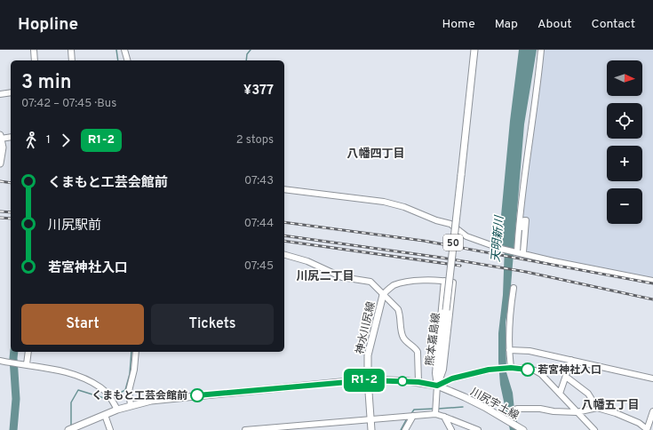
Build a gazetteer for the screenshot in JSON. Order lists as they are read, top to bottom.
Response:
{
  "streets": {
    "main road": [
      "50",
      "神水川尻線",
      "熊本嘉島線",
      "川尻宇土線"
    ]
  },
  "crossings": [
    ["熊本嘉島線", "川尻宇土線"]
  ],
  "districts": ["八幡四丁目", "川尻二丁目", "八幡五丁目"],
  "water": ["天明新川"],
  "places": ["若宮神社入口", "くまもと工芸会館前"],
  "lines": ["bus line R1-2"],
  "north": "right",
  "page": {
    "header": "Hopline",
    "nav": [
      "Home",
      "Map",
      "About",
      "Contact"
    ],
    "on_map": "R1-2",
    "map_buttons": ["+", "−"],
    "heading": ["3 min", "07:42 – 07:45 · Bus", "¥377"],
    "legs": ["1", "R1-2", "2 stops"],
    "list": [
      {
        "name": "くまもと工芸会館前",
        "value": "07:43"
      },
      {
        "name": "川尻駅前",
        "value": "07:44"
      },
      {
        "name": "若宮神社入口",
        "value": "07:45"
      }
    ],
    "buttons": ["Start", "Tickets"]
  }
}
